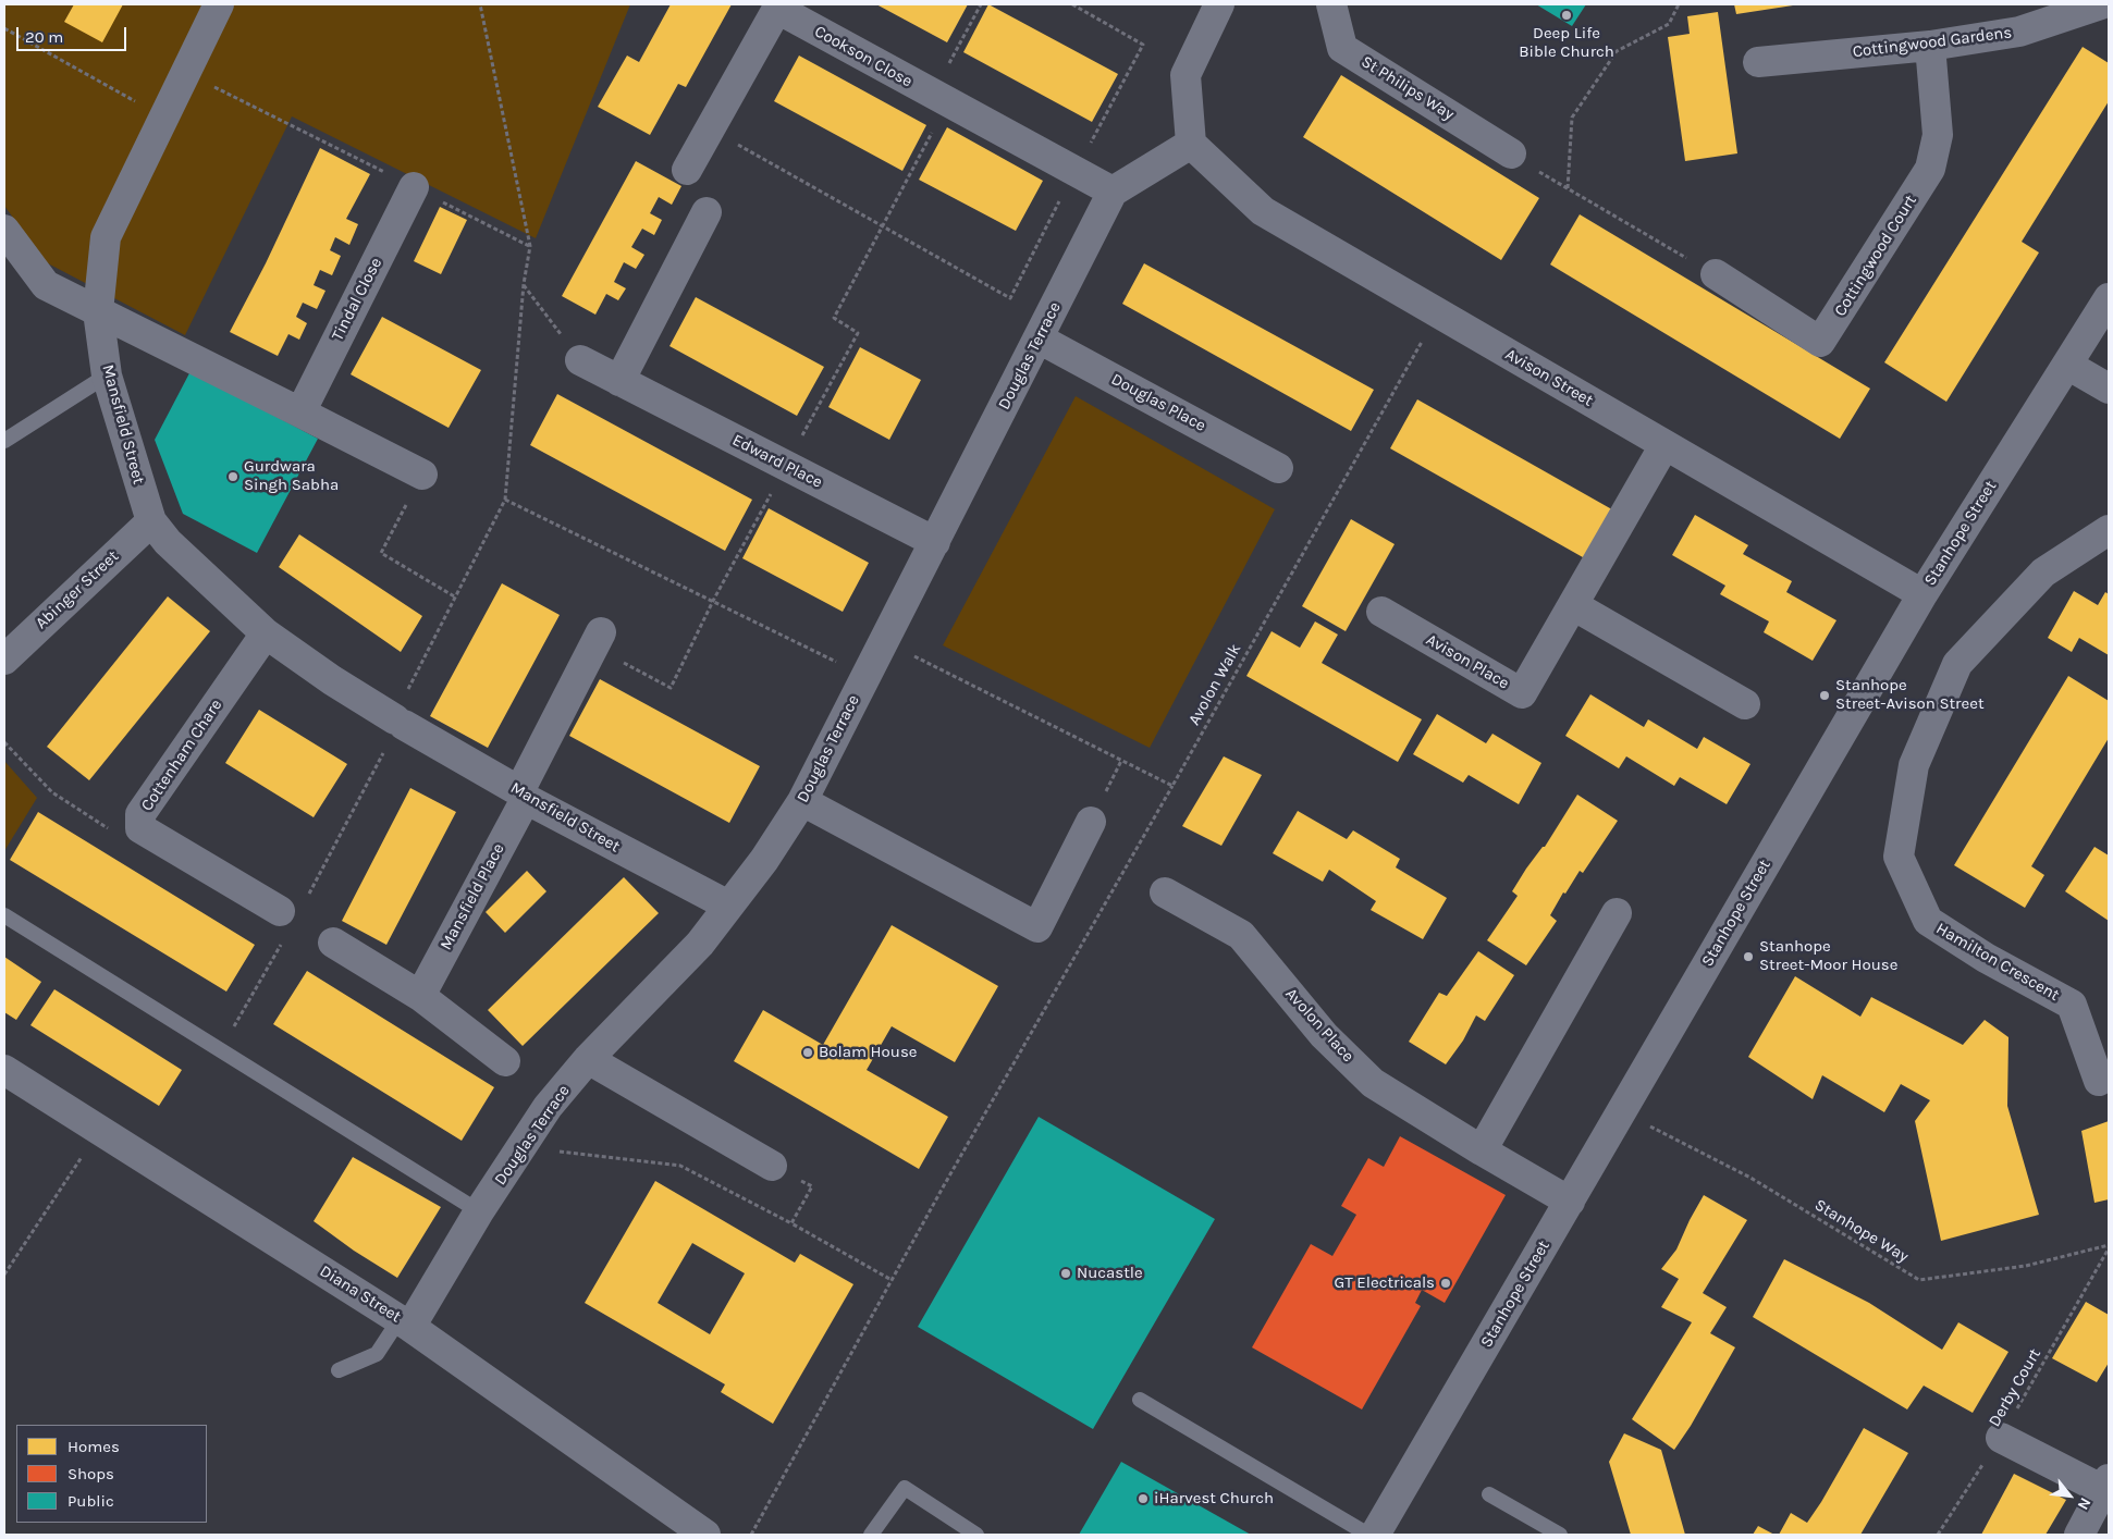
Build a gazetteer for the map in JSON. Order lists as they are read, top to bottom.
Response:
{
  "streets": {
    "street": [
      "Cottingwood Gardens",
      "Cookson Close",
      "St Philips Way",
      "Cottingwood Court",
      "Tindal Close",
      "Douglas Terrace",
      "Avison Street",
      "Douglas Place",
      "Mansfield Street",
      "Edward Place",
      "Stanhope Street",
      "Abinger Street",
      "Avison Place",
      "Cottenham Chare",
      "Mansfield Place",
      "Hamilton Crescent",
      "Avolon Place",
      "Diana Street"
    ],
    "path": ["Avolon Walk", "Stanhope Way", "Derby Court"]
  },
  "crossings": [
    ["Cottingwood Gardens", "Cottingwood Court"],
    ["Cookson Close", "Douglas Terrace"],
    ["Douglas Terrace", "Douglas Place"],
    ["Douglas Terrace", "Mansfield Street"],
    ["Douglas Terrace", "Edward Place"],
    ["Douglas Terrace", "Diana Street"],
    ["Avison Street", "Stanhope Street"],
    ["Avison Street", "Avison Place"],
    ["Avison Street", "Avolon Walk"],
    ["Mansfield Street", "Abinger Street"],
    ["Mansfield Street", "Cottenham Chare"],
    ["Mansfield Street", "Mansfield Place"],
    ["Stanhope Street", "Avolon Place"],
    ["Stanhope Street", "Stanhope Way"],
    ["Stanhope Way", "Derby Court"]
  ],
  "places": [
    "Deep Life Bible Church",
    "Gurdwara Singh Sabha",
    "Stanhope Street-Avison Street",
    "Stanhope Street-Moor House",
    "Bolam House",
    "Nucastle",
    "GT Electricals",
    "iHarvest Church"
  ],
  "legend": ["Homes", "Shops", "Public"],
  "scale_bar": "20 m",
  "north": "bottom right"
}
